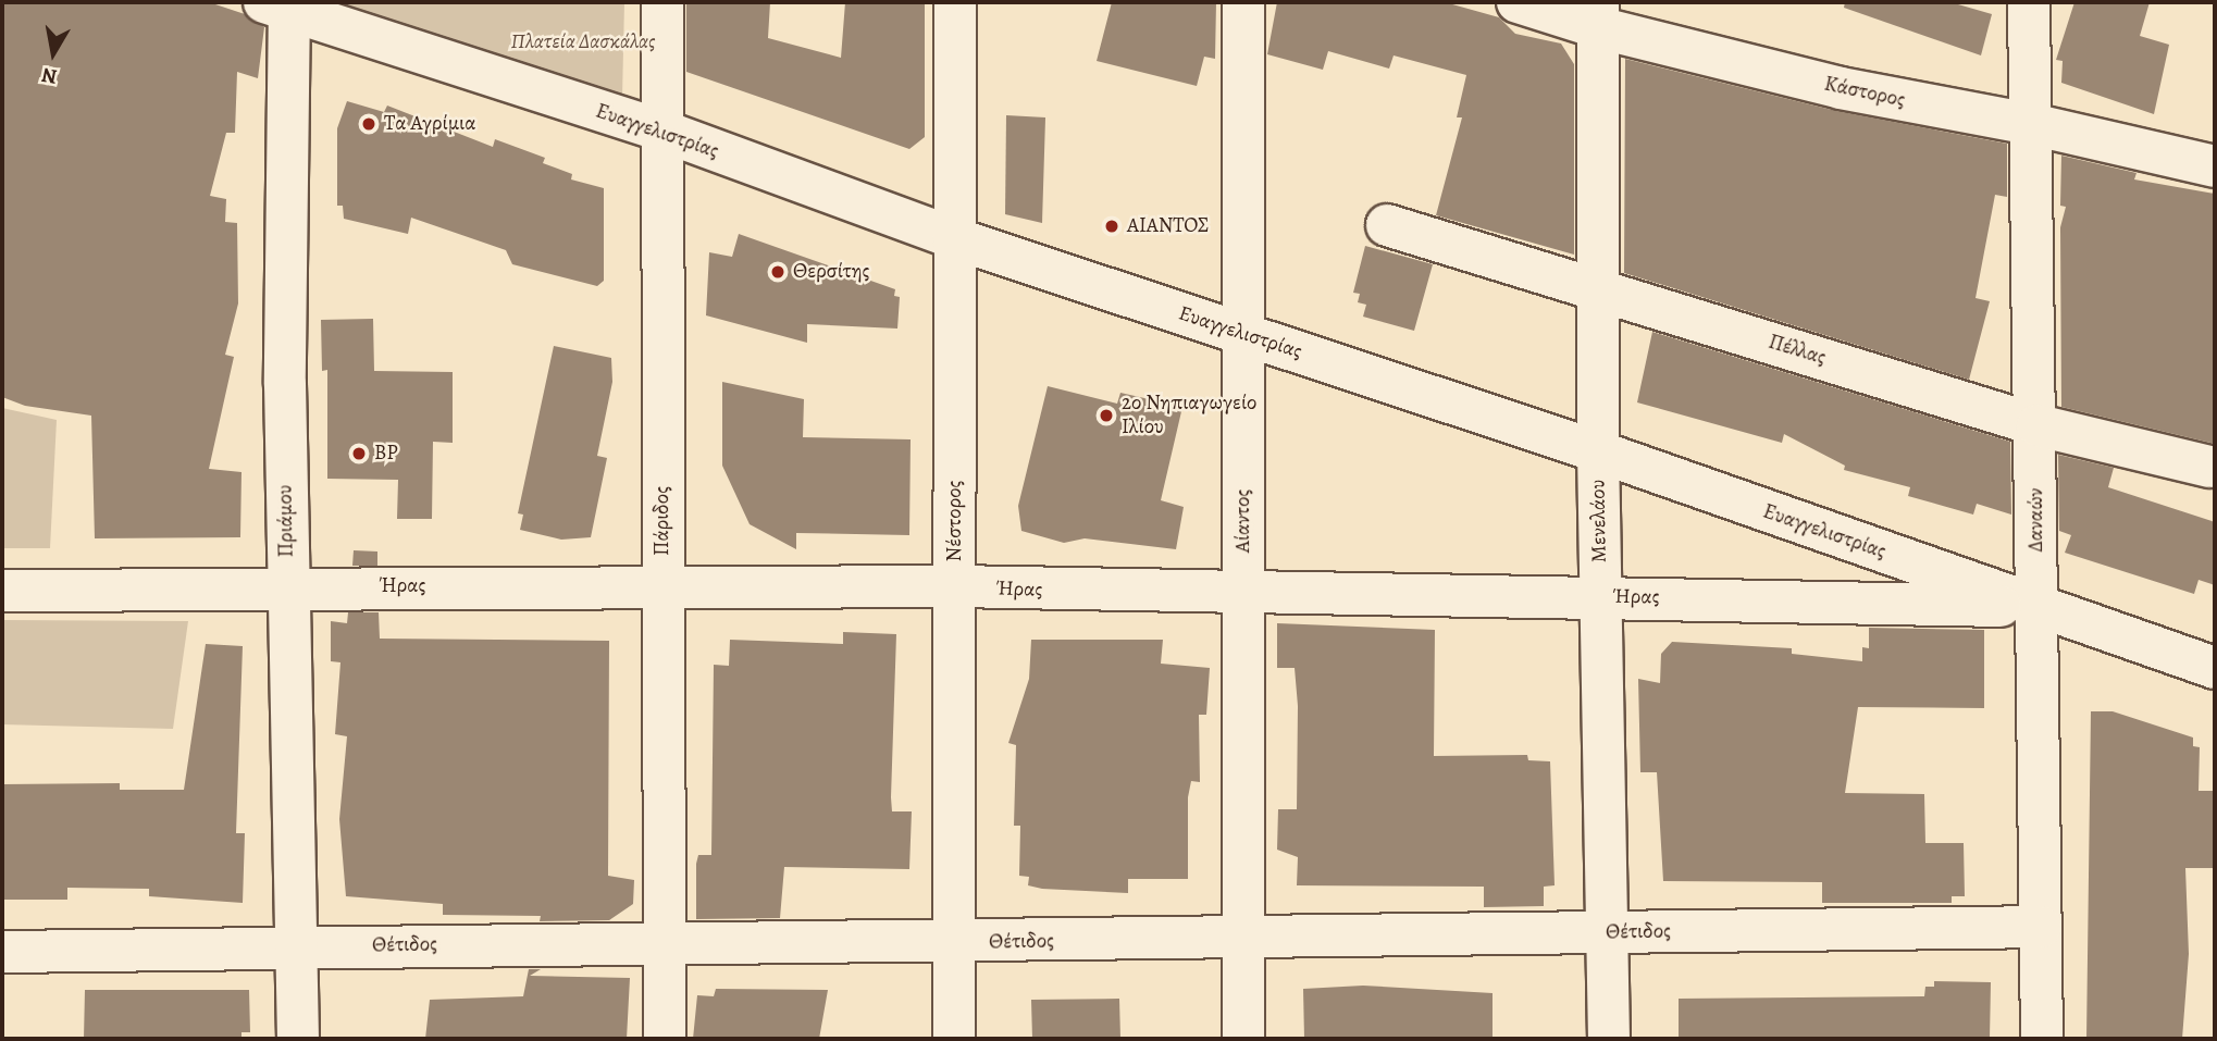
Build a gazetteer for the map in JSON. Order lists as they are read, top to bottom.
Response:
{
  "streets": {
    "street": [
      "Κάστορος",
      "Ευαγγελιστρίας",
      "Πέλλας",
      "Δαναών",
      "Πριάμου",
      "Πάριδος",
      "Νέστορος",
      "Αίαντος",
      "Μενελάου",
      "Ήρας",
      "Θέτιδος"
    ]
  },
  "crossings": [
    ["Κάστορος", "Δαναών"],
    ["Κάστορος", "Μενελάου"],
    ["Ευαγγελιστρίας", "Δαναών"],
    ["Ευαγγελιστρίας", "Πριάμου"],
    ["Ευαγγελιστρίας", "Πάριδος"],
    ["Ευαγγελιστρίας", "Νέστορος"],
    ["Ευαγγελιστρίας", "Αίαντος"],
    ["Ευαγγελιστρίας", "Μενελάου"],
    ["Ευαγγελιστρίας", "Ήρας"],
    ["Πέλλας", "Δαναών"],
    ["Πέλλας", "Μενελάου"],
    ["Δαναών", "Ήρας"],
    ["Δαναών", "Θέτιδος"],
    ["Πριάμου", "Ήρας"],
    ["Πριάμου", "Θέτιδος"],
    ["Πάριδος", "Ήρας"],
    ["Πάριδος", "Θέτιδος"],
    ["Νέστορος", "Ήρας"],
    ["Νέστορος", "Θέτιδος"],
    ["Αίαντος", "Ήρας"],
    ["Αίαντος", "Θέτιδος"],
    ["Μενελάου", "Ήρας"],
    ["Μενελάου", "Θέτιδος"]
  ],
  "parks": ["Πλατεία Δασκάλας"],
  "places": [
    "Τα Αγρίμια",
    "ΑΙΑΝΤΟΣ",
    "Θερσίτης",
    "2ο Νηπιαγωγείο Ιλίου",
    "BP"
  ],
  "north": "bottom"
}
